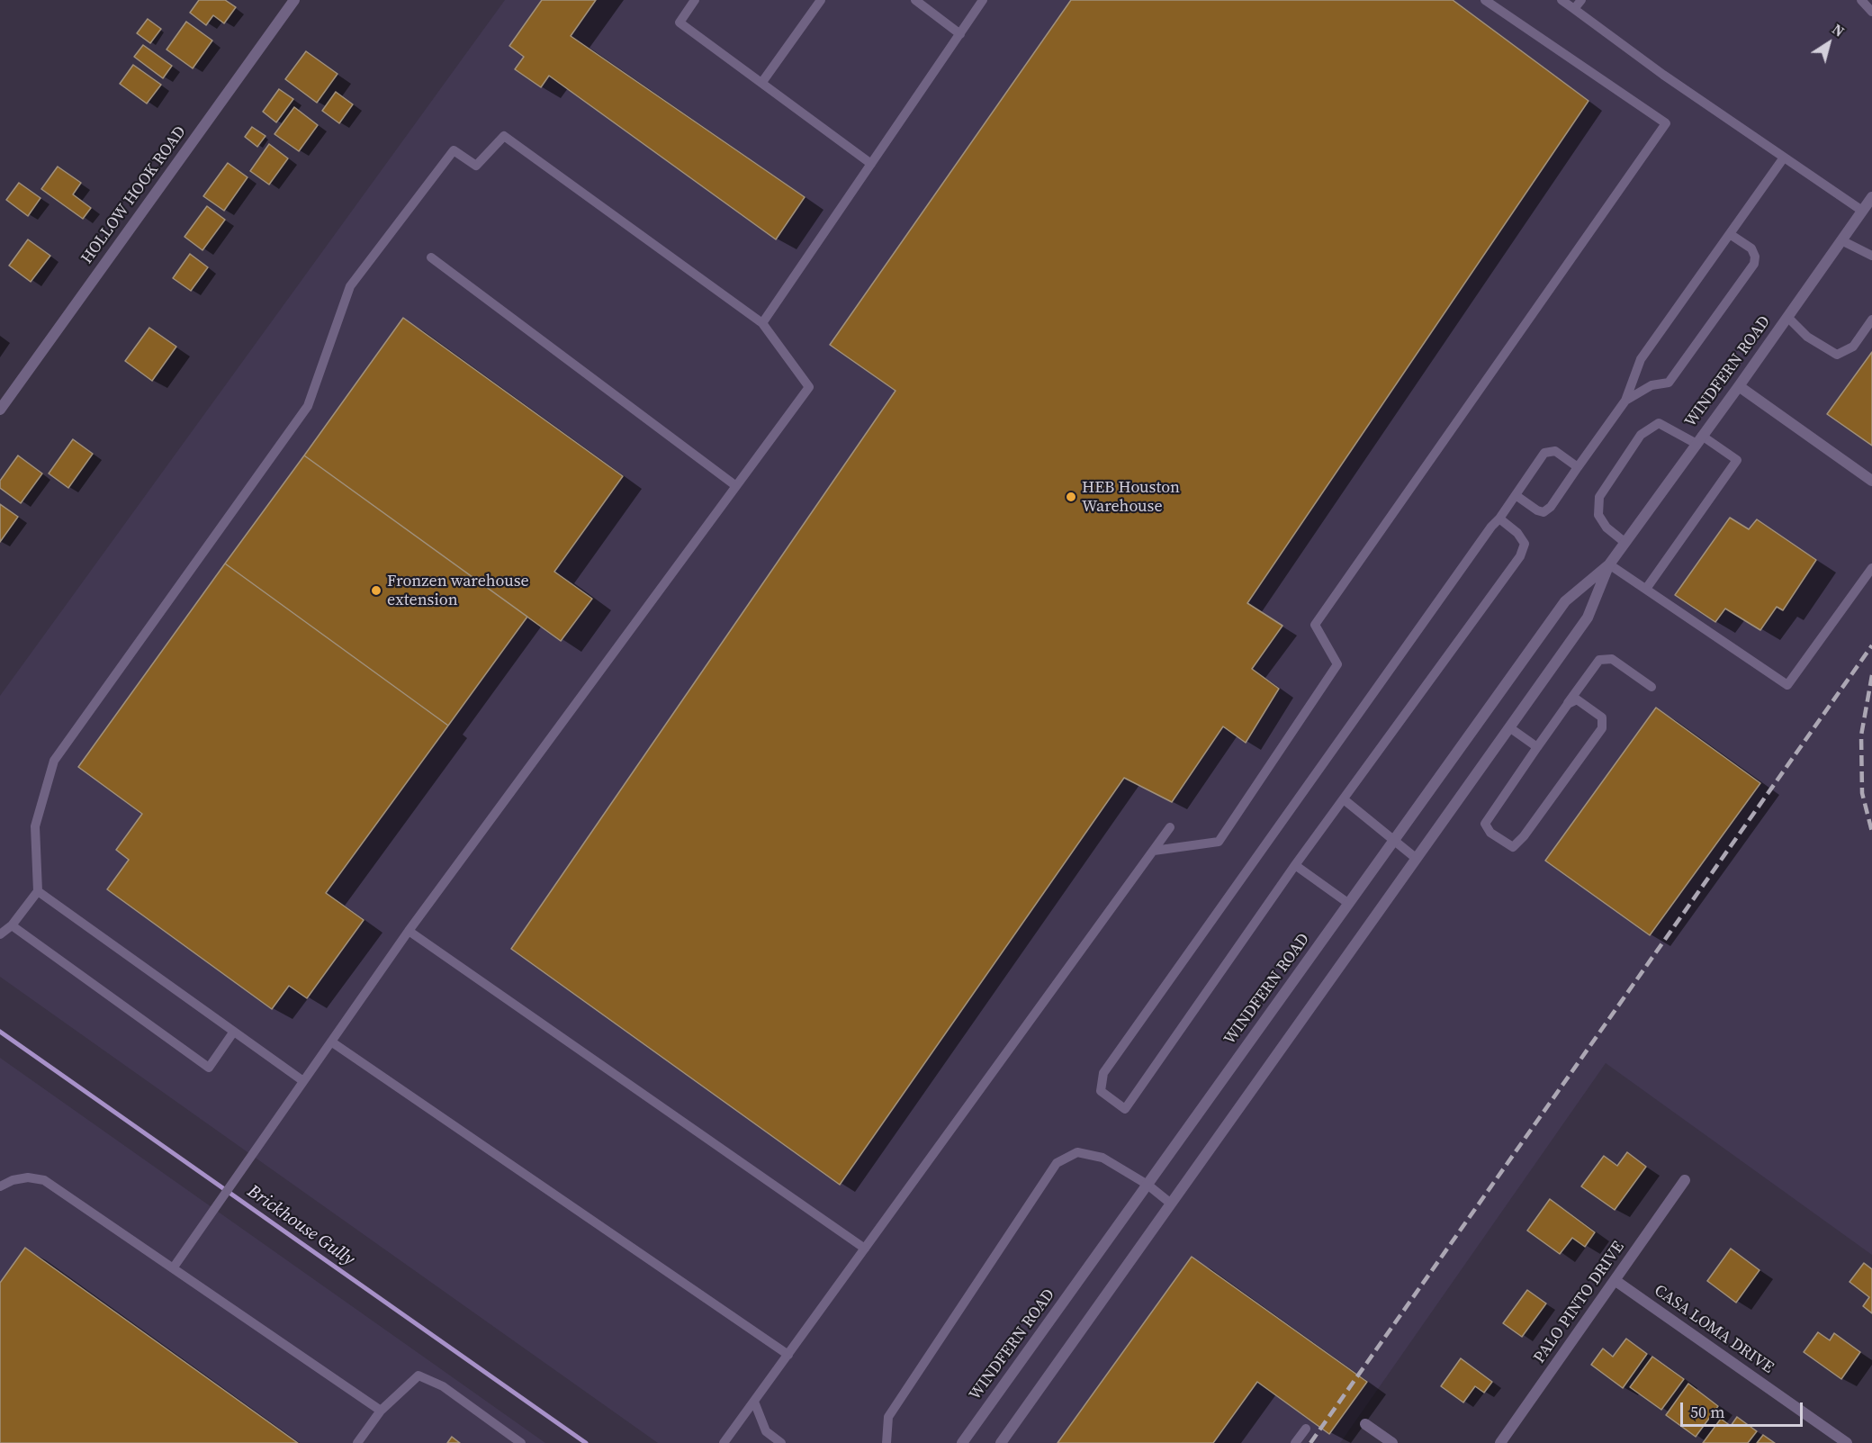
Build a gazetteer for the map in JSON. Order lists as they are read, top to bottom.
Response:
{
  "streets": {
    "street": [
      "HOLLOW HOOK ROAD",
      "WINDFERN ROAD",
      "PALO PINTO DRIVE",
      "CASA LOMA DRIVE"
    ]
  },
  "crossings": [
    ["PALO PINTO DRIVE", "CASA LOMA DRIVE"]
  ],
  "water": ["Brickhouse Gully"],
  "places": ["HEB Houston Warehouse", "Fronzen warehouse extension"],
  "scale_bar": "50 m",
  "north": "top right"
}
